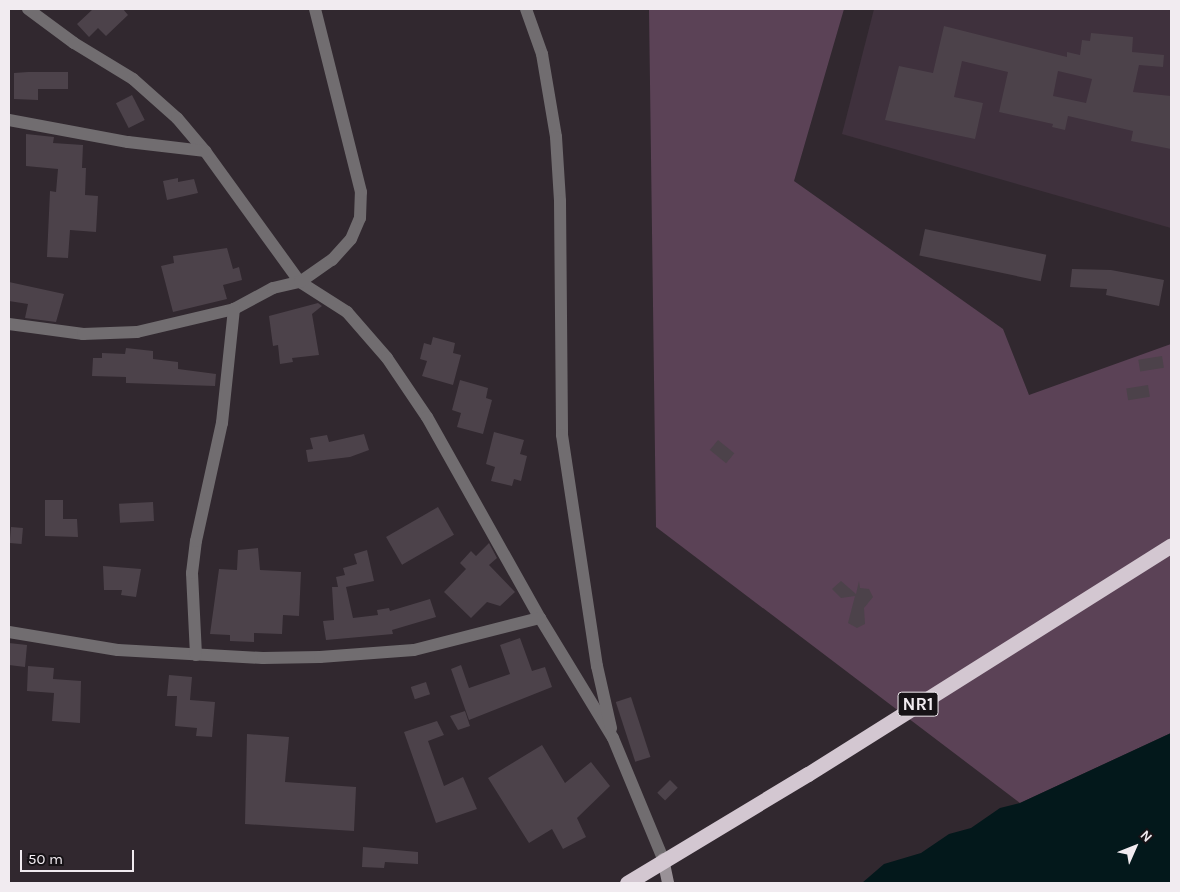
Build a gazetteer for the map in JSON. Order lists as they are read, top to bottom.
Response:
{
  "streets": {
    "highway": ["NR1"]
  },
  "scale_bar": "50 m",
  "north": "top right"
}
